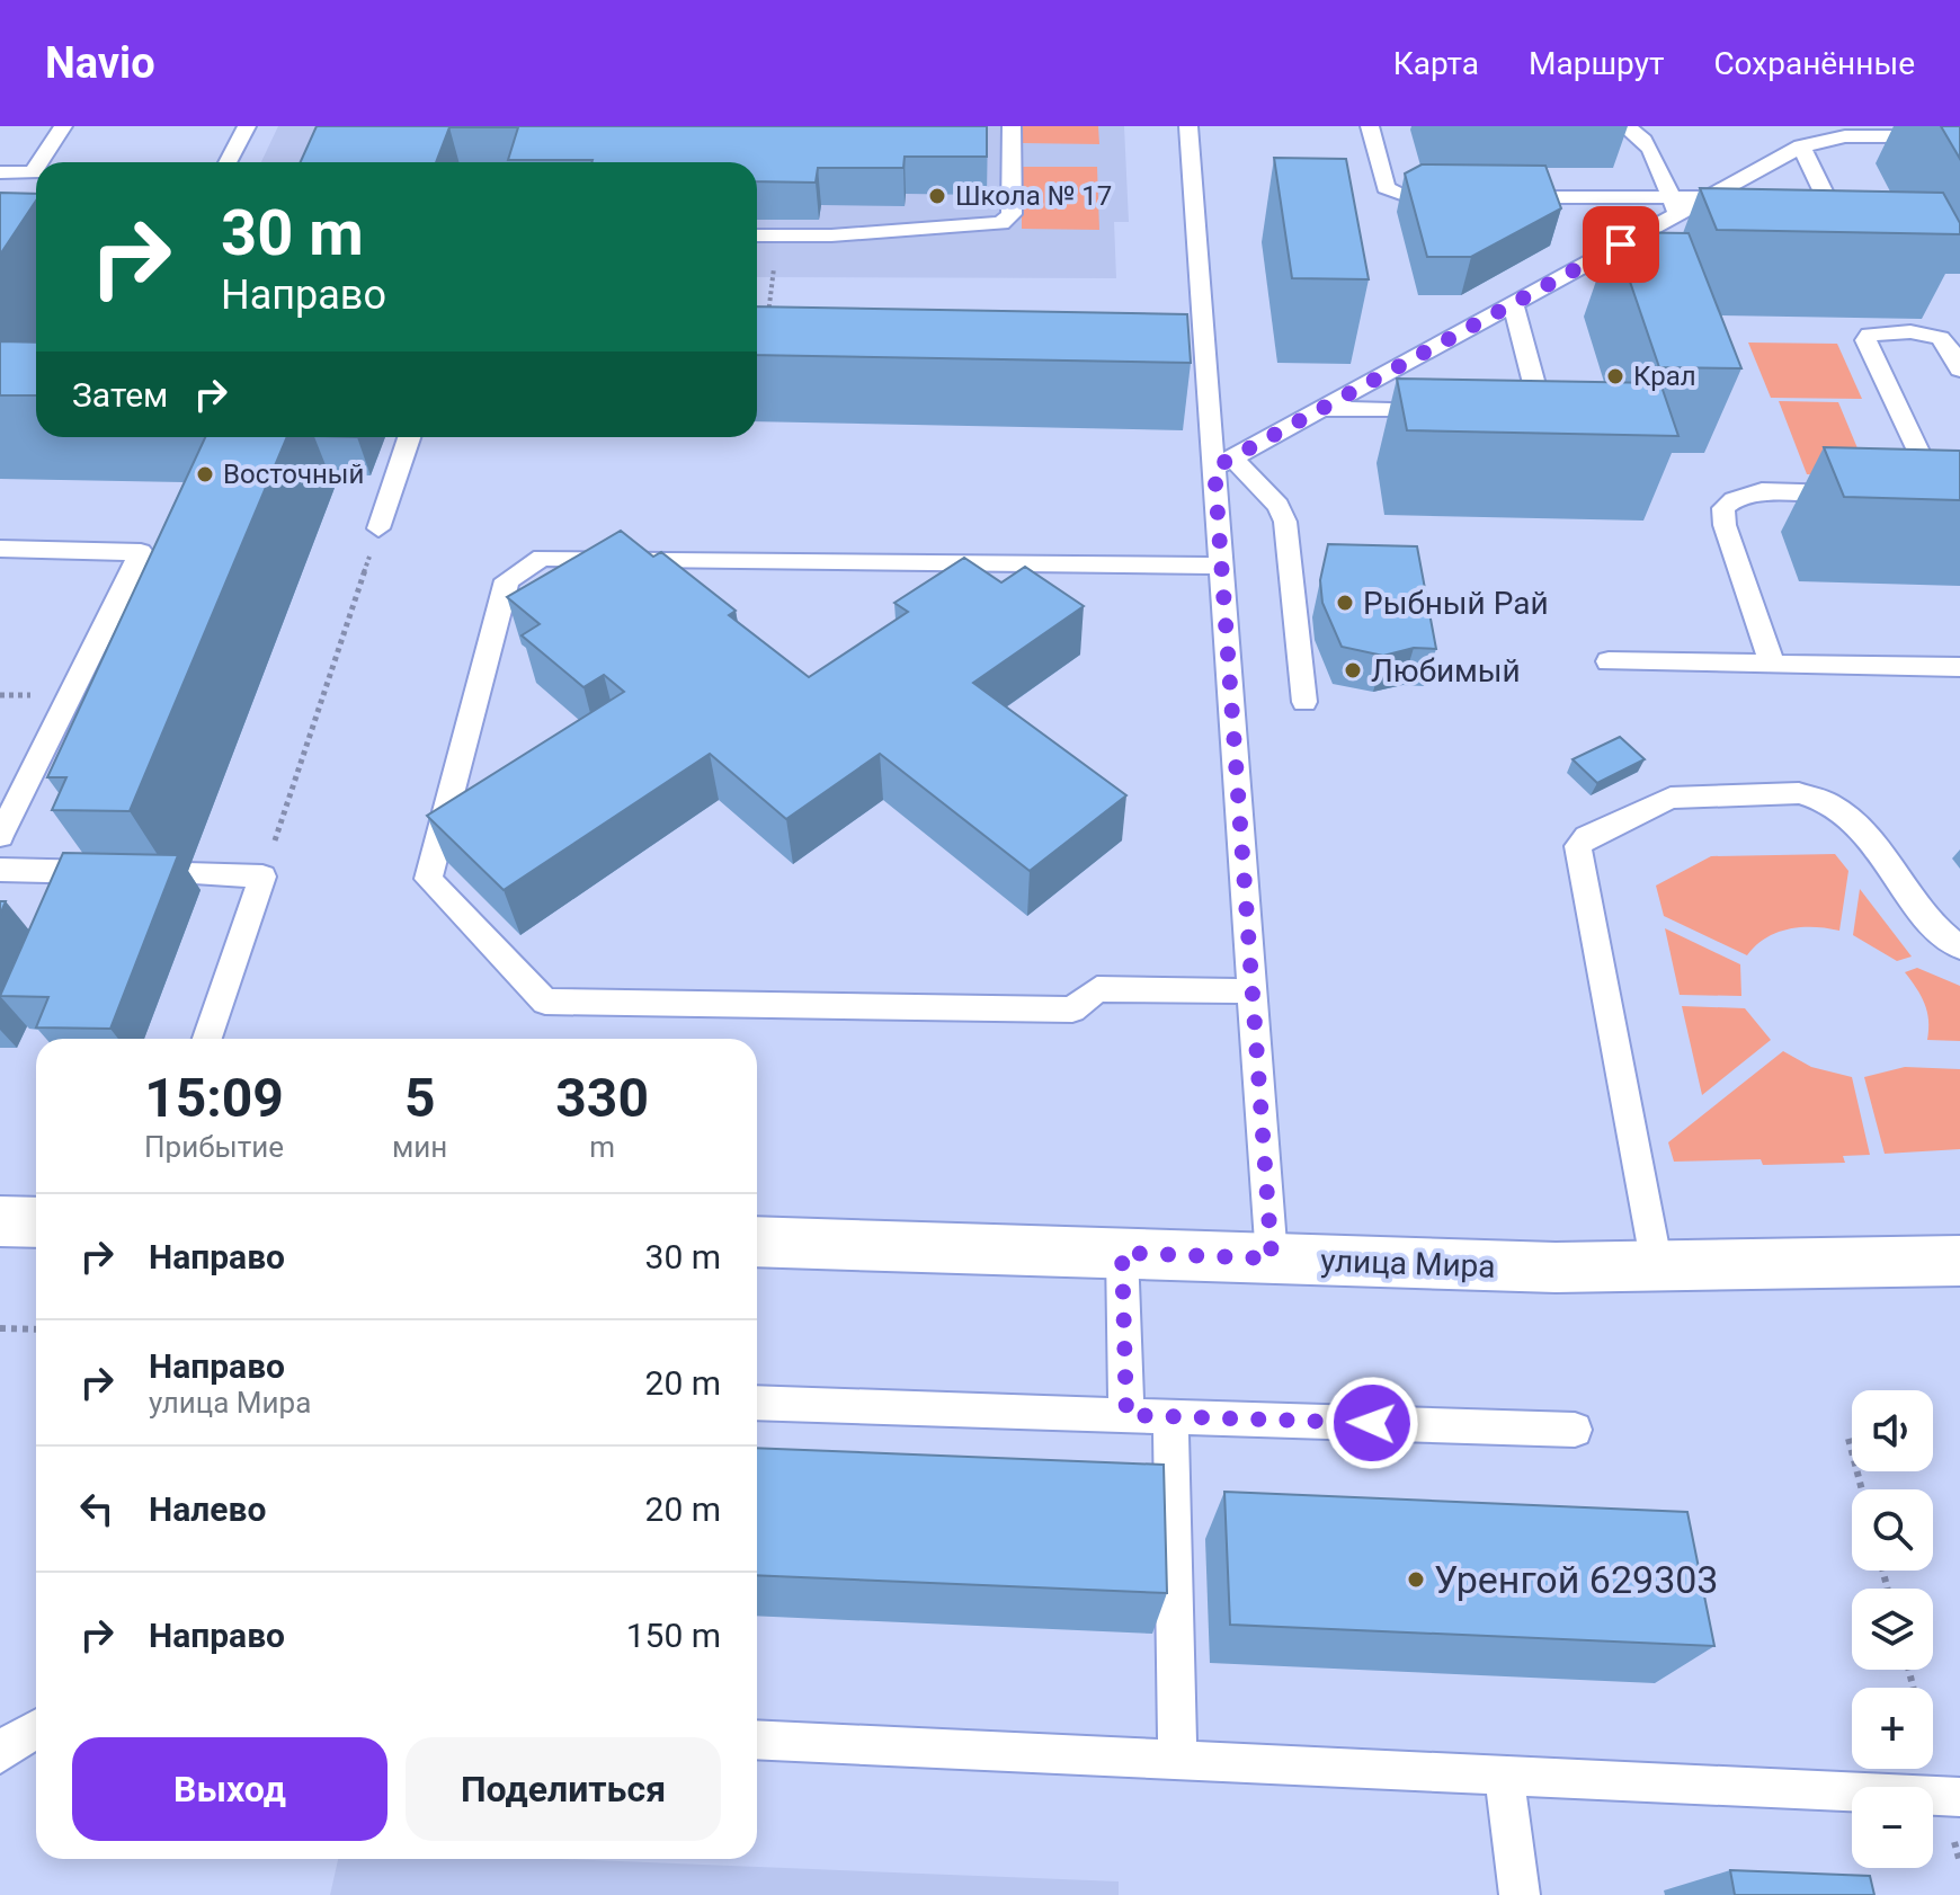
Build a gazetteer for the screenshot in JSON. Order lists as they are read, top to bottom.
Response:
{
  "streets": {
    "street": ["улица Мира"]
  },
  "places": [
    "Школа № 17",
    "Крал",
    "Восточный",
    "Рыбный Рай",
    "Любимый",
    "Уренгой 629303"
  ],
  "page": {
    "header": "Navio",
    "nav": ["Карта", "Маршрут", "Сохранённые"],
    "turn": ["30 m", "Направо"],
    "then": "Затем",
    "eta": [
      "15:09",
      "Прибытие",
      "5",
      "мин",
      "330",
      "m"
    ],
    "list": [
      {
        "name": "Направо",
        "value": "30 m"
      },
      {
        "name": "Направо",
        "note": "улица Мира",
        "value": "20 m"
      },
      {
        "name": "Налево",
        "value": "20 m"
      },
      {
        "name": "Направо",
        "value": "150 m"
      }
    ],
    "map_buttons": ["+", "−"],
    "buttons": ["Выход", "Поделиться"]
  }
}
